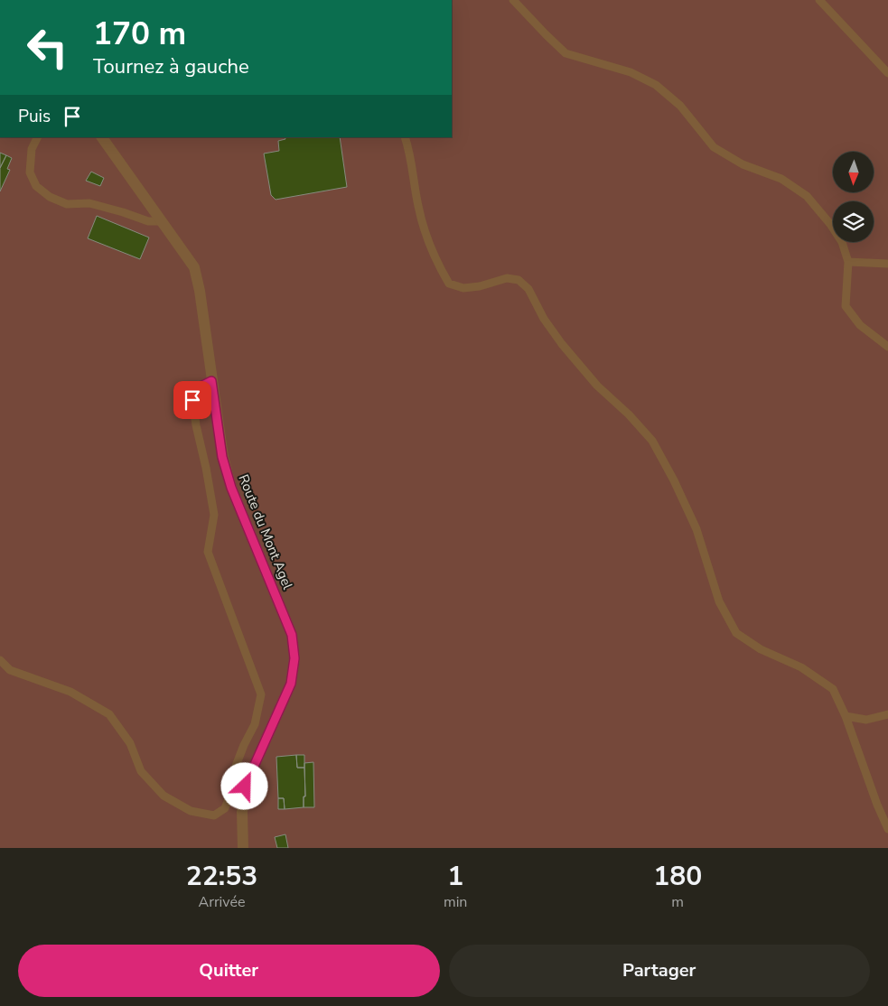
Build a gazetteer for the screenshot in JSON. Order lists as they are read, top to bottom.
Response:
{
  "streets": {
    "street": ["Route du Mont Agel"]
  },
  "north": "bottom",
  "page": {
    "turn": ["170 m", "Tournez à gauche"],
    "then": "Puis",
    "eta": [
      "22:53",
      "Arrivée",
      "1",
      "min",
      "180",
      "m"
    ],
    "buttons": ["Quitter", "Partager"]
  }
}
